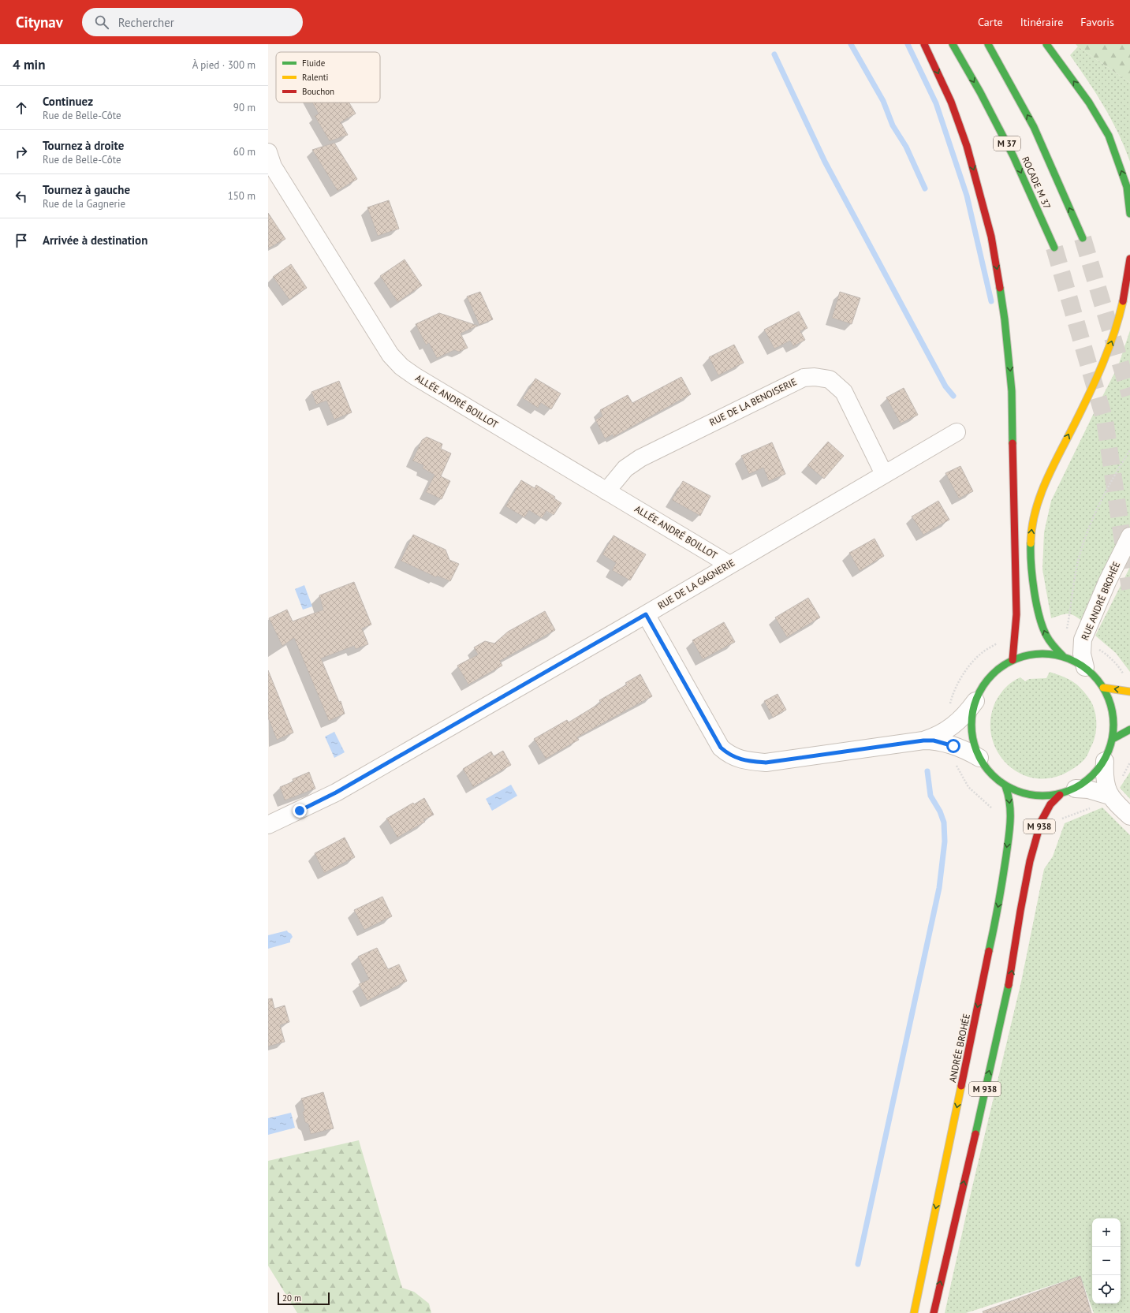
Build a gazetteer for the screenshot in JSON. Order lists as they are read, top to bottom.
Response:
{
  "streets": {
    "main road": [
      "M 37",
      "ROCADE M 37",
      "M 938",
      "ANDRÉE BROHÉE"
    ],
    "street": [
      "ALLÉE ANDRÉ BOILLOT",
      "RUE DE LA BENOISERIE",
      "RUE DE LA GAGNERIE",
      "RUE ANDRÉ BROHÉE"
    ]
  },
  "crossings": [
    ["ALLÉE ANDRÉ BOILLOT", "RUE DE LA BENOISERIE"],
    ["ALLÉE ANDRÉ BOILLOT", "RUE DE LA GAGNERIE"],
    ["RUE DE LA BENOISERIE", "RUE DE LA GAGNERIE"],
    ["RUE ANDRÉ BROHÉE", "M 938"],
    ["M 938", "ANDRÉE BROHÉE"]
  ],
  "legend": ["Fluide", "Ralenti", "Bouchon"],
  "scale_bar": "20 m",
  "page": {
    "header": "Citynav",
    "search": "Rechercher",
    "nav": ["Carte", "Itinéraire", "Favoris"],
    "heading": ["4 min", "À pied · 300 m"],
    "list": [
      ["Continuez", "Rue de Belle-Côte", "90 m"],
      ["Tournez à droite", "Rue de Belle-Côte", "60 m"],
      ["Tournez à gauche", "Rue de la Gagnerie", "150 m"],
      "Arrivée à destination"
    ],
    "map_buttons": ["+", "−"],
    "scale": "20 m"
  }
}
